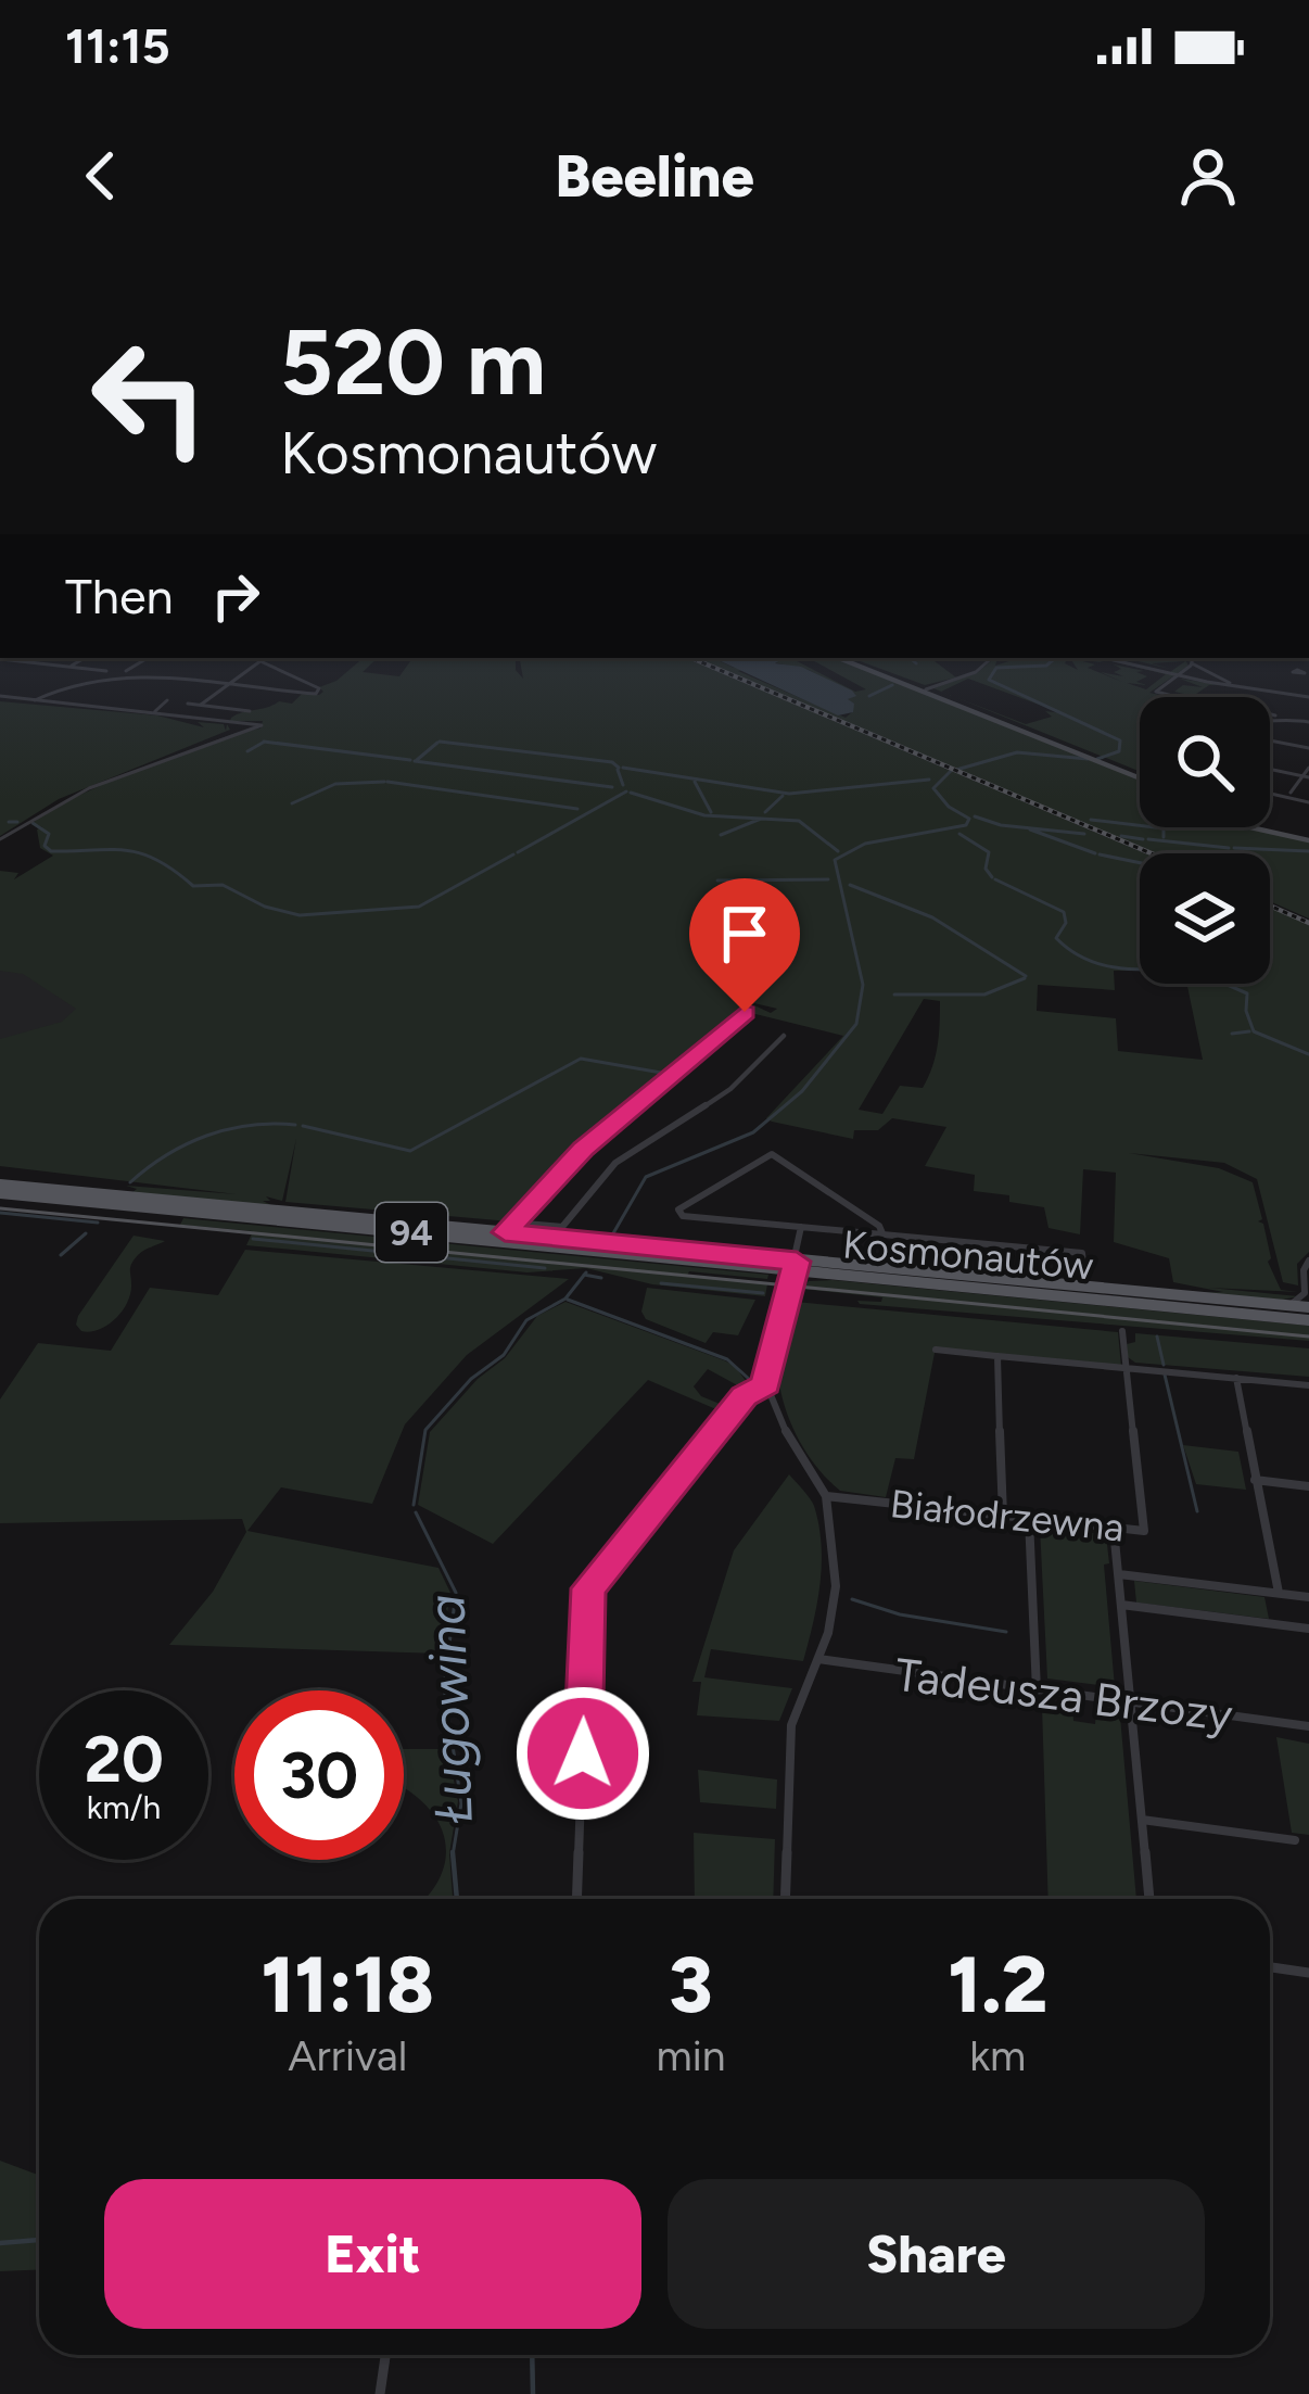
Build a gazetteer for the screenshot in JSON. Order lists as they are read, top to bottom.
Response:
{
  "streets": {
    "main road": ["94", "Kosmonautów"],
    "street": ["Białodrzewna", "Tadeusza Brzozy"]
  },
  "water": ["Ługowina"],
  "page": {
    "status": "11:15",
    "header": "Beeline",
    "turn": ["520 m", "Kosmonautów"],
    "then": "Then",
    "speed": "20 km/h",
    "limit": "30",
    "eta": [
      "11:18",
      "Arrival",
      "3",
      "min",
      "1.2",
      "km"
    ],
    "buttons": ["Exit", "Share"]
  }
}
